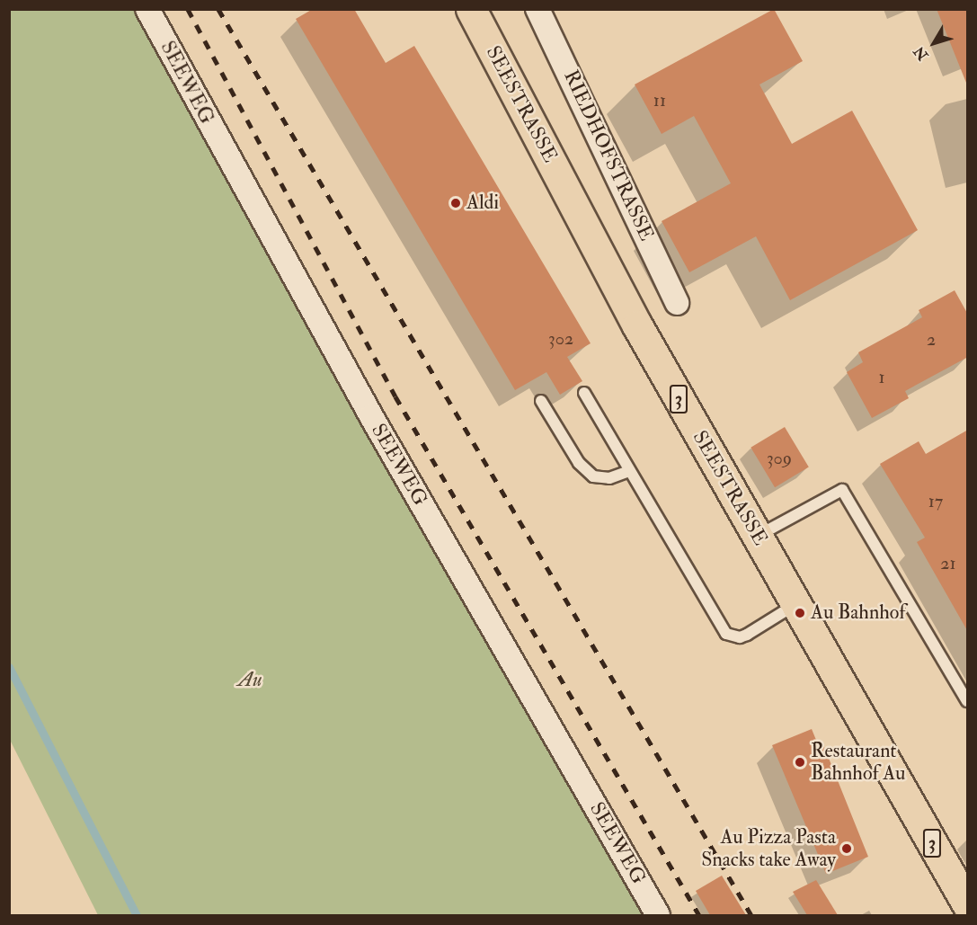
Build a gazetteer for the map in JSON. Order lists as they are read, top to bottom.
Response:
{
  "streets": {
    "main road": ["SEESTRASSE", "3"],
    "street": ["SEEWEG", "RIEDHOFSTRASSE"]
  },
  "parks": ["Au"],
  "places": [
    "Aldi",
    "Au Bahnhof",
    "Restaurant Bahnhof Au",
    "Au Pizza Pasta Snacks take Away"
  ],
  "house_numbers": [
    "11",
    "302",
    "2",
    "1",
    "309",
    "17",
    "21"
  ],
  "north": "bottom left"
}
